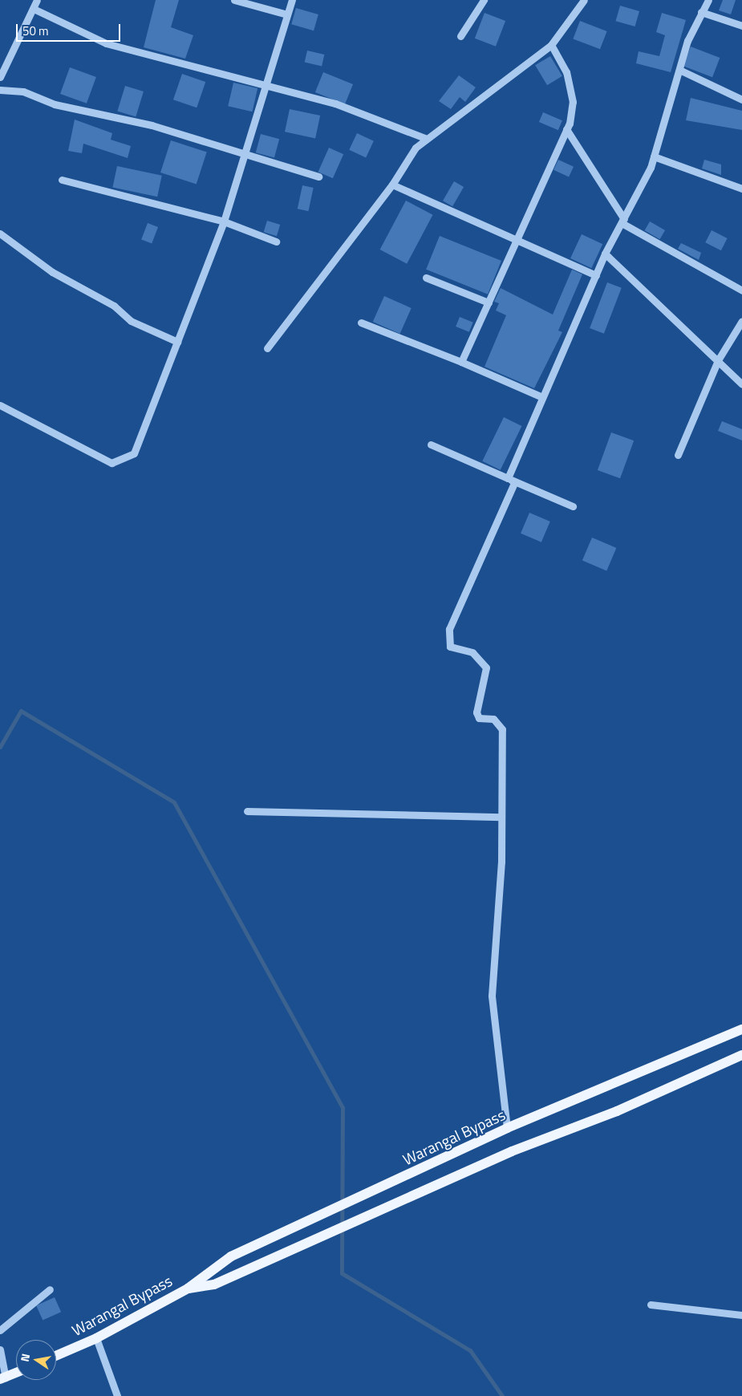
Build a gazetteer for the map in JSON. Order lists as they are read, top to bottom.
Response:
{
  "streets": {
    "main road": ["Warangal Bypass"]
  },
  "scale_bar": "50 m",
  "north": "left"
}
